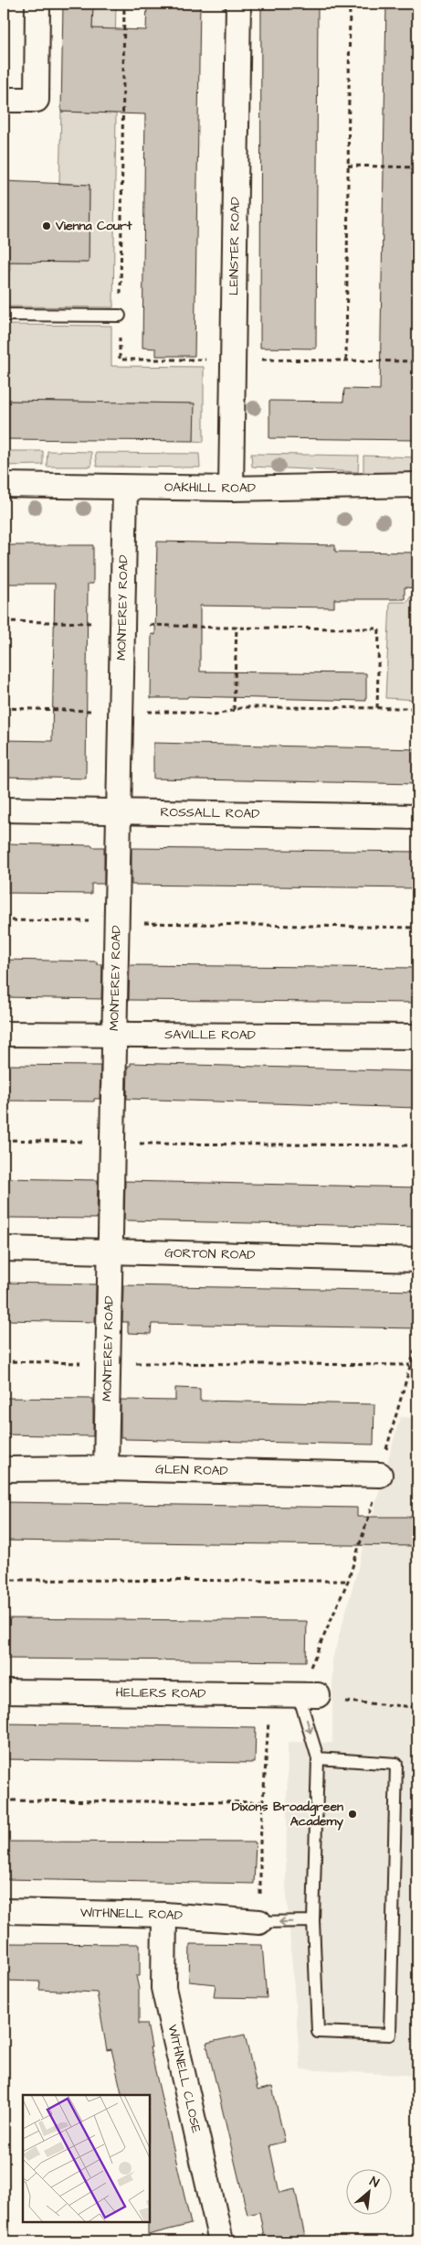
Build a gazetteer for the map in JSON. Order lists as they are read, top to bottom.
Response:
{
  "streets": {
    "street": [
      "LEINSTER ROAD",
      "OAKHILL ROAD",
      "MONTEREY ROAD",
      "ROSSALL ROAD",
      "SAVILLE ROAD",
      "GORTON ROAD",
      "GLEN ROAD",
      "HELIERS ROAD",
      "WITHNELL ROAD",
      "WITHNELL CLOSE"
    ]
  },
  "crossings": [
    ["LEINSTER ROAD", "OAKHILL ROAD"],
    ["OAKHILL ROAD", "MONTEREY ROAD"],
    ["MONTEREY ROAD", "ROSSALL ROAD"],
    ["MONTEREY ROAD", "SAVILLE ROAD"],
    ["MONTEREY ROAD", "GORTON ROAD"],
    ["MONTEREY ROAD", "GLEN ROAD"],
    ["WITHNELL ROAD", "WITHNELL CLOSE"]
  ],
  "places": ["Vienna Court", "Dixons Broadgreen Academy"],
  "north": "top right"
}
